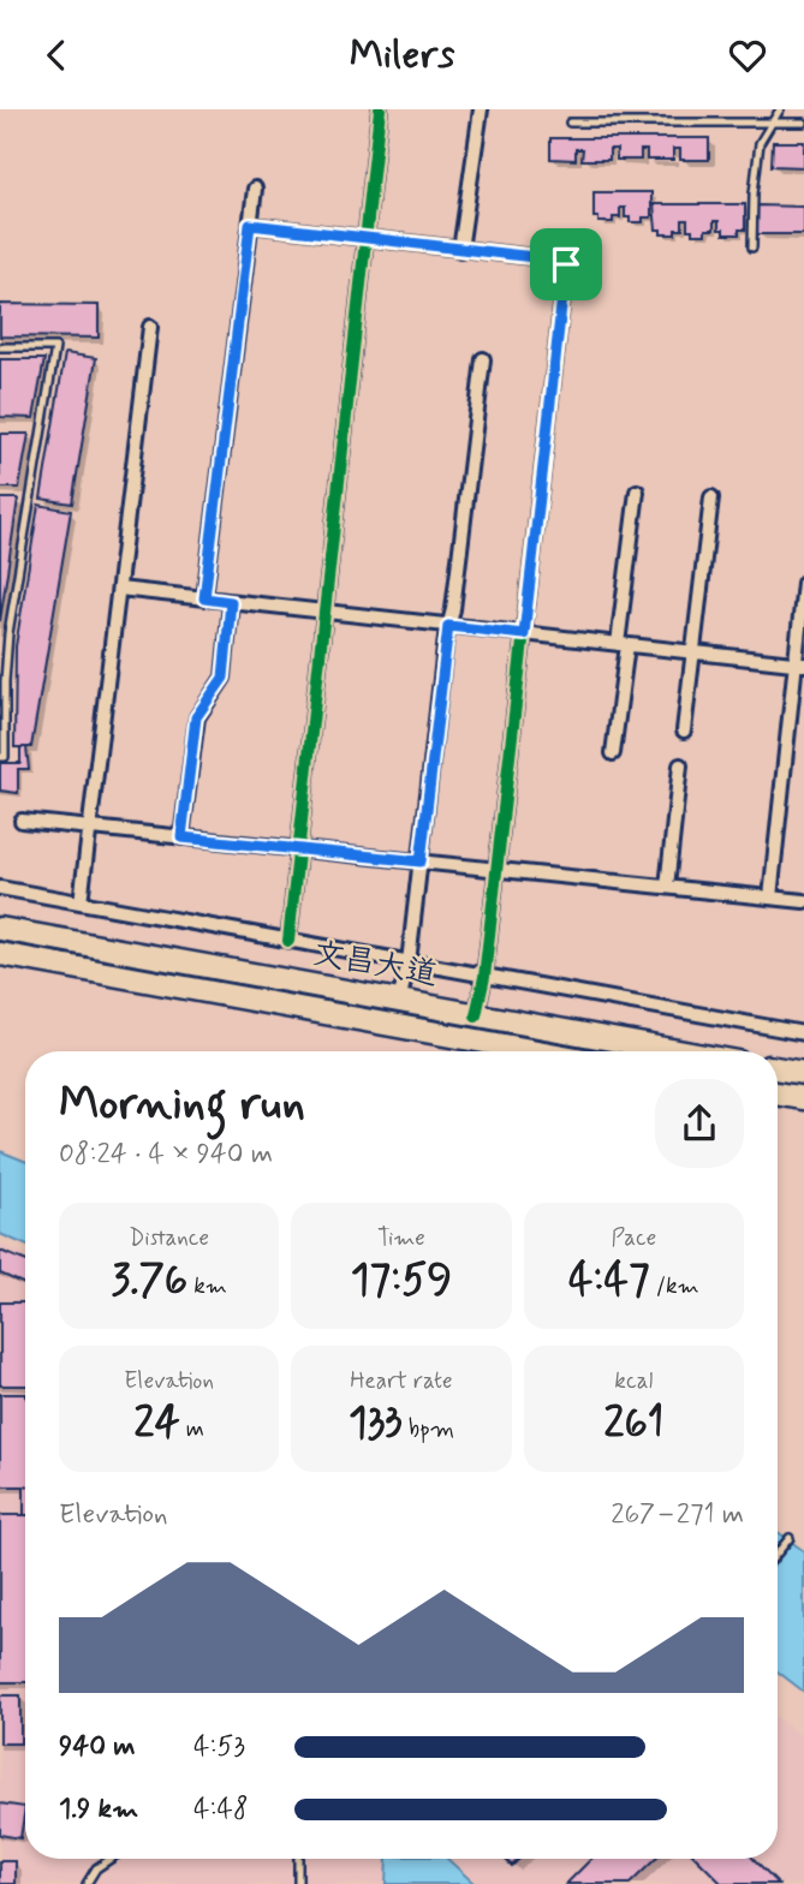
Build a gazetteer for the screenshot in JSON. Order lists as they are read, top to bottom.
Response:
{
  "streets": {
    "main road": ["文昌大道"]
  },
  "page": {
    "header": "Milers",
    "heading": ["Morning run", "08:24 · 4 × 940 m"],
    "stats": [
      ["Distance", "3.76 km"],
      ["Time", "17:59"],
      ["Pace", "4:47 /km"],
      ["Elevation", "24 m"],
      ["Heart rate", "133 bpm"],
      ["kcal", "261"]
    ],
    "chart": ["Elevation", "267–271 m"],
    "list": [
      {
        "name": "940 m",
        "note": "4:53"
      },
      {
        "name": "1.9 km",
        "note": "4:48"
      }
    ]
  }
}
